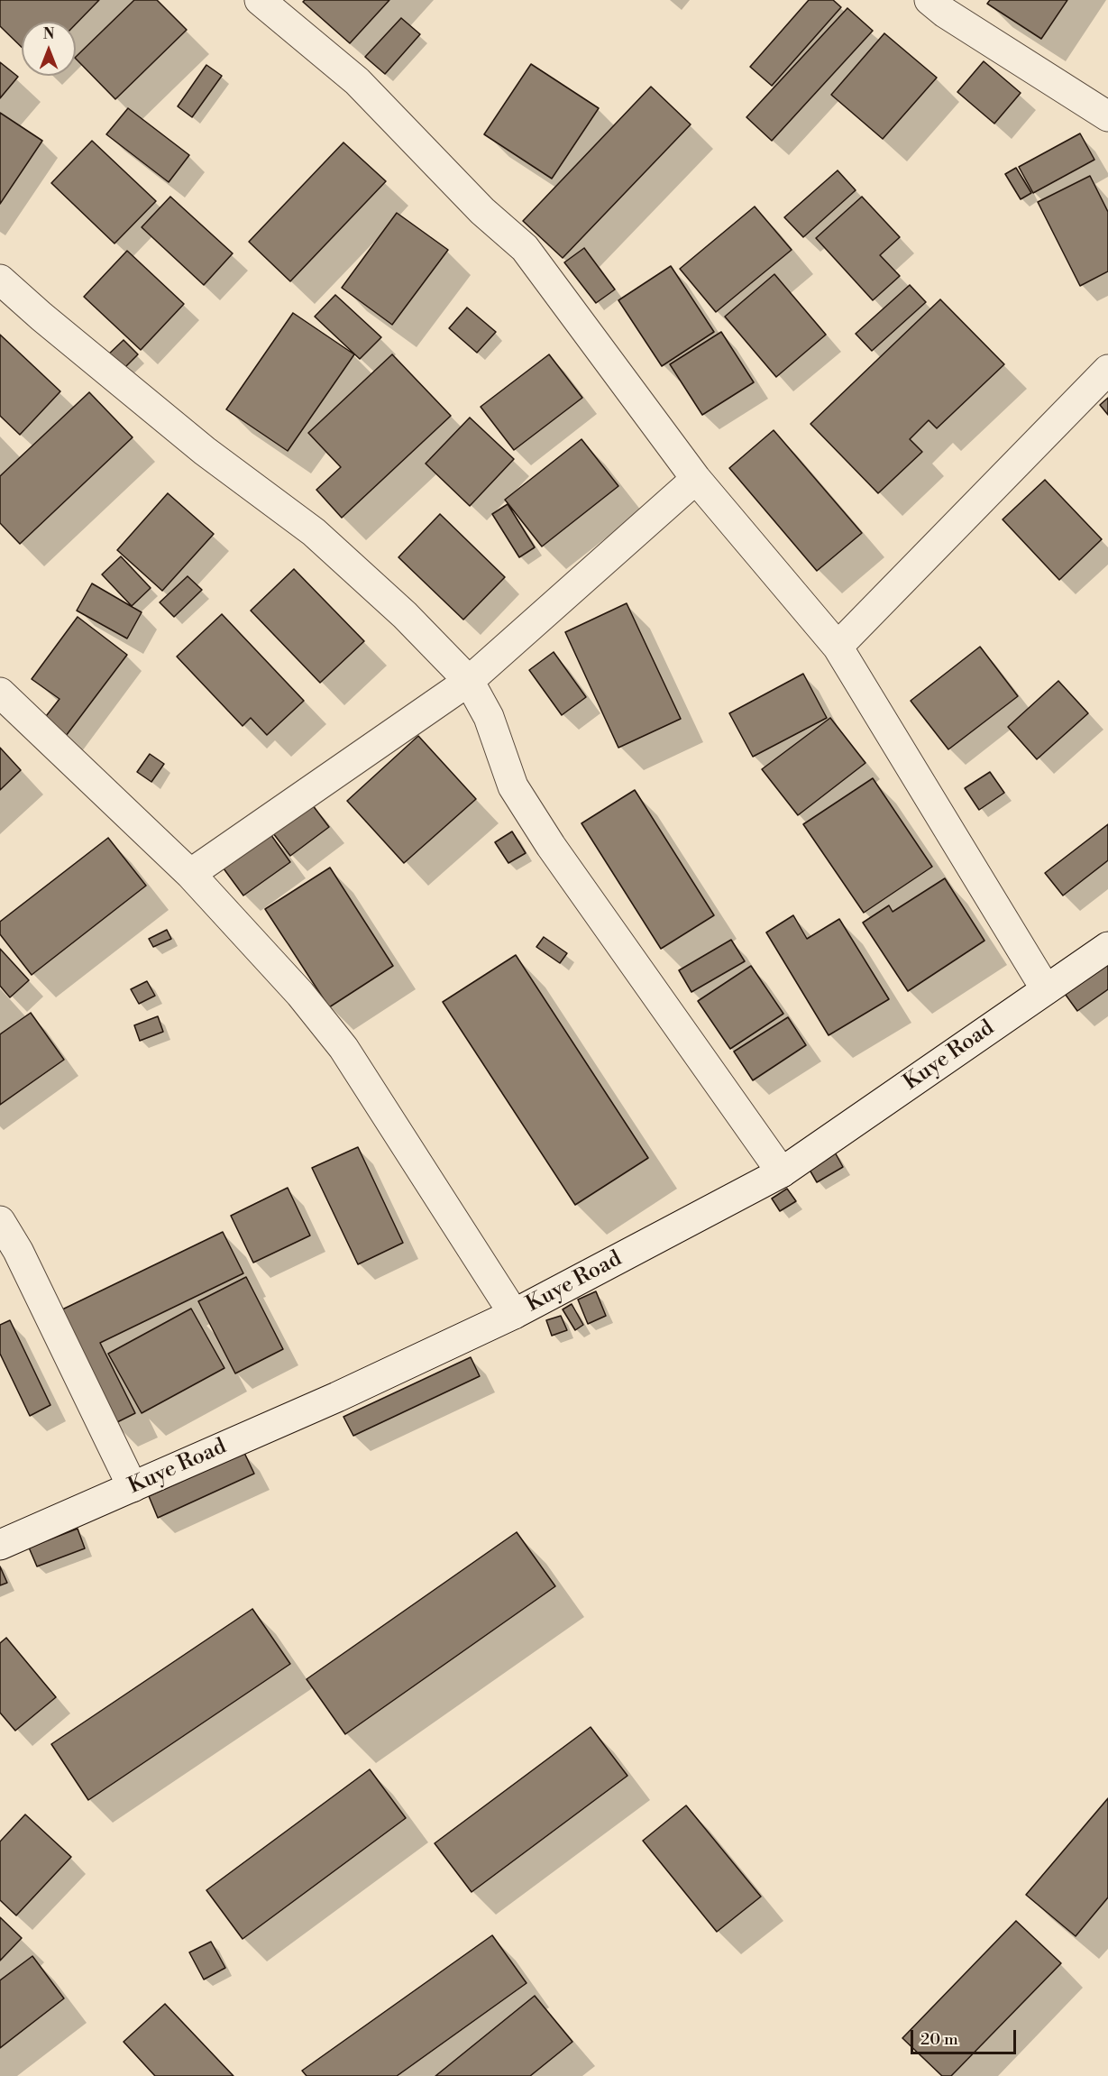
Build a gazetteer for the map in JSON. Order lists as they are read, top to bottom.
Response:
{
  "streets": {
    "street": ["Kuye Road"]
  },
  "scale_bar": "20 m",
  "north": "top"
}
